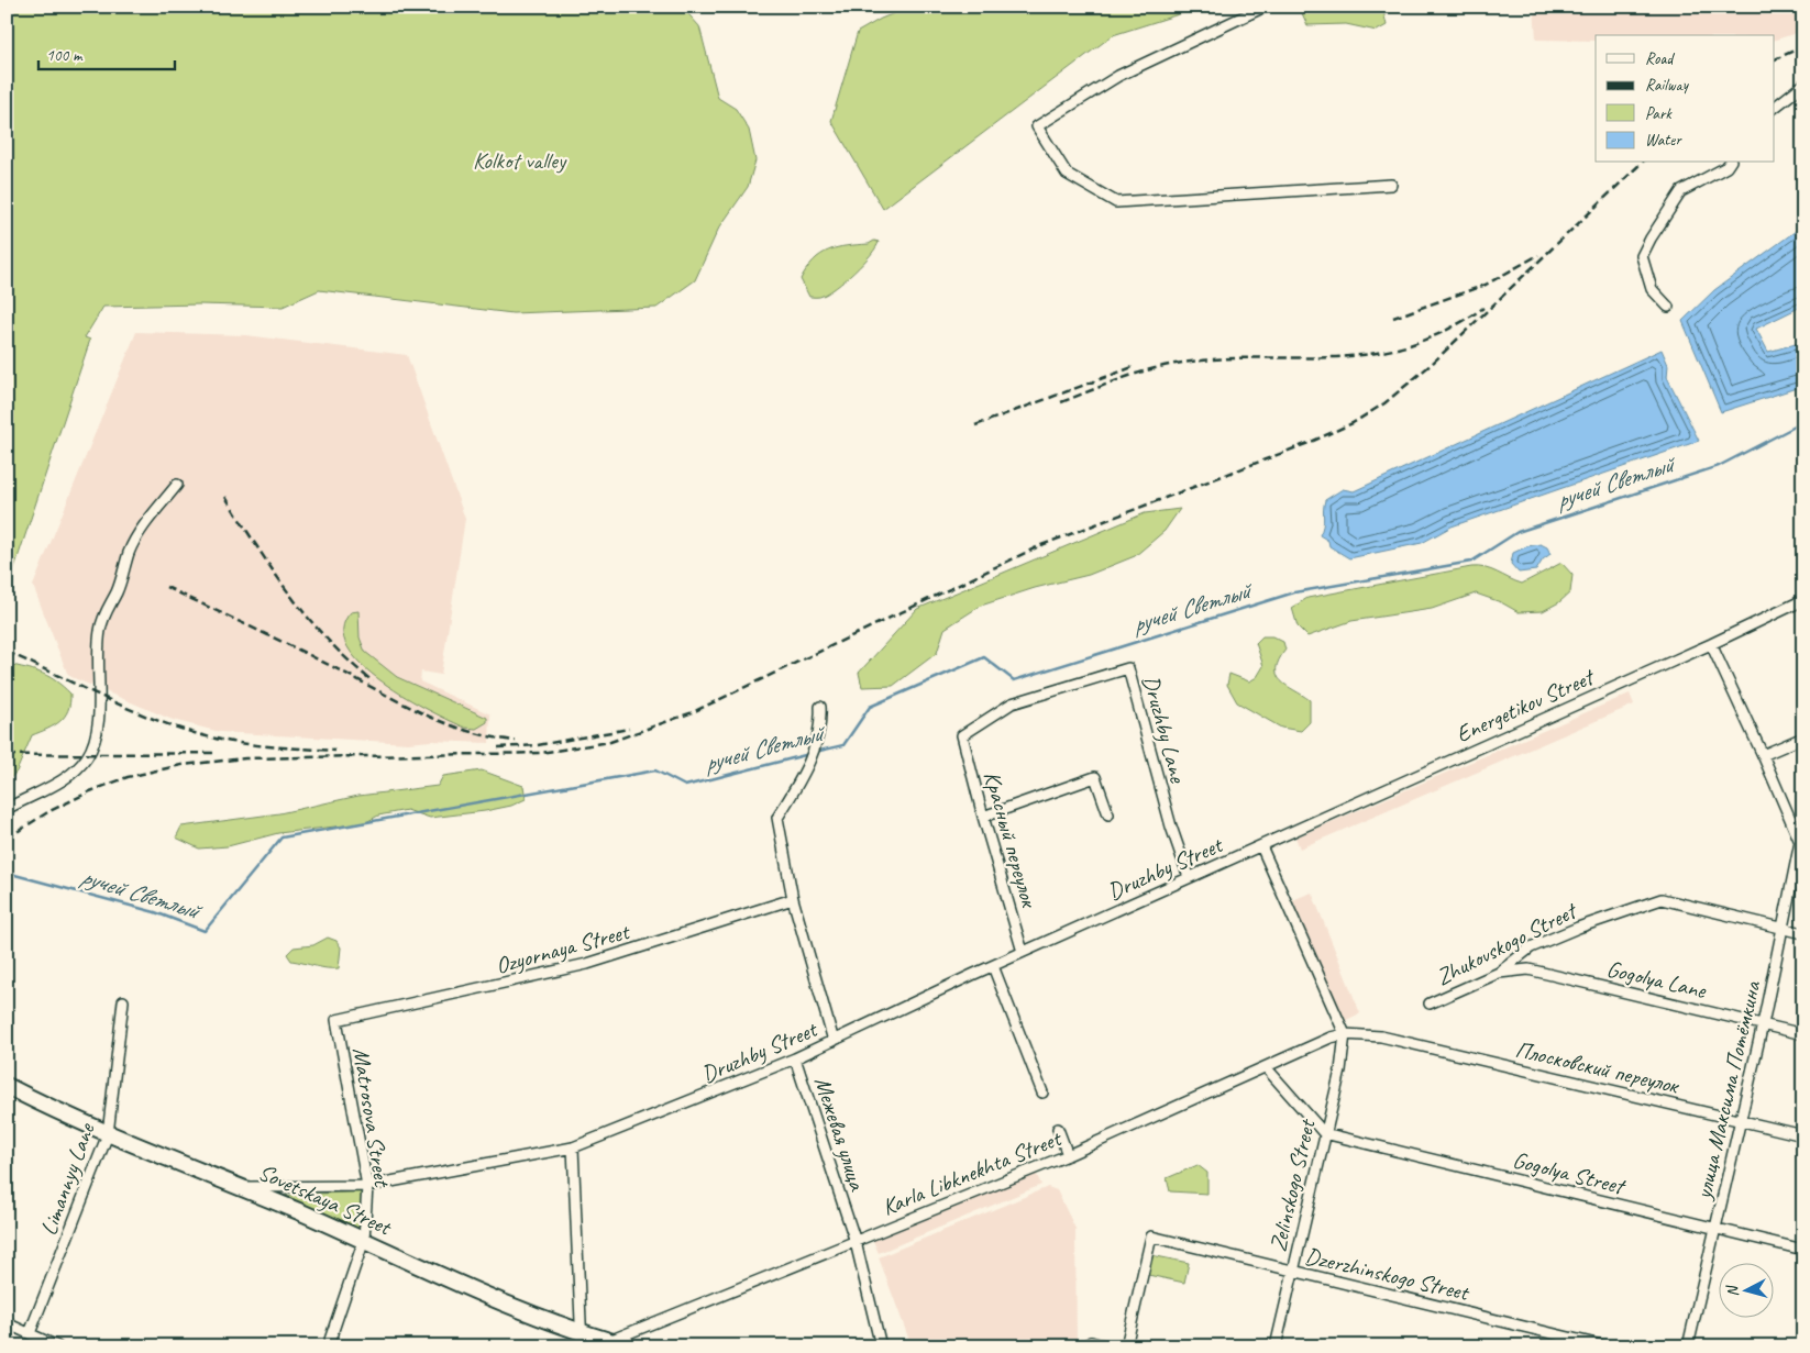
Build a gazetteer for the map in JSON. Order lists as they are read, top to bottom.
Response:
{
  "streets": {
    "street": [
      "Energetikov Street",
      "Druzhby Lane",
      "Красный переулок",
      "Druzhby Street",
      "Zhukovskogo Street",
      "Ozyornaya Street",
      "Gogolya Lane",
      "Плосковский переулок",
      "улица Максима Потёмкина",
      "Matrosova Street",
      "Межевая улица",
      "Karla Libknekhta Street",
      "Gogolya Street",
      "Limannyy Lane",
      "Zelinskogo Street",
      "Sovetskaya Street",
      "Dzerzhinskogo Street"
    ]
  },
  "crossings": [
    ["Energetikov Street", "Druzhby Street"],
    ["Druzhby Lane", "Красный переулок"],
    ["Druzhby Lane", "Druzhby Street"],
    ["Красный переулок", "Druzhby Street"],
    ["Druzhby Street", "Matrosova Street"],
    ["Druzhby Street", "Межевая улица"],
    ["Druzhby Street", "Sovetskaya Street"],
    ["Zhukovskogo Street", "Gogolya Lane"],
    ["Zhukovskogo Street", "улица Максима Потёмкина"],
    ["Ozyornaya Street", "Matrosova Street"],
    ["Gogolya Lane", "улица Максима Потёмкина"],
    ["Плосковский переулок", "улица Максима Потёмкина"],
    ["Плосковский переулок", "Karla Libknekhta Street"],
    ["Плосковский переулок", "Zelinskogo Street"],
    ["улица Максима Потёмкина", "Gogolya Street"],
    ["Matrosova Street", "Sovetskaya Street"],
    ["Межевая улица", "Karla Libknekhta Street"],
    ["Karla Libknekhta Street", "Zelinskogo Street"],
    ["Karla Libknekhta Street", "Sovetskaya Street"],
    ["Gogolya Street", "Zelinskogo Street"],
    ["Limannyy Lane", "Sovetskaya Street"],
    ["Zelinskogo Street", "Dzerzhinskogo Street"]
  ],
  "water": ["ручей Светлый"],
  "parks": ["Kolkot valley"],
  "legend": [
    "Road",
    "Railway",
    "Park",
    "Water"
  ],
  "scale_bar": "100 m",
  "north": "left"
}
